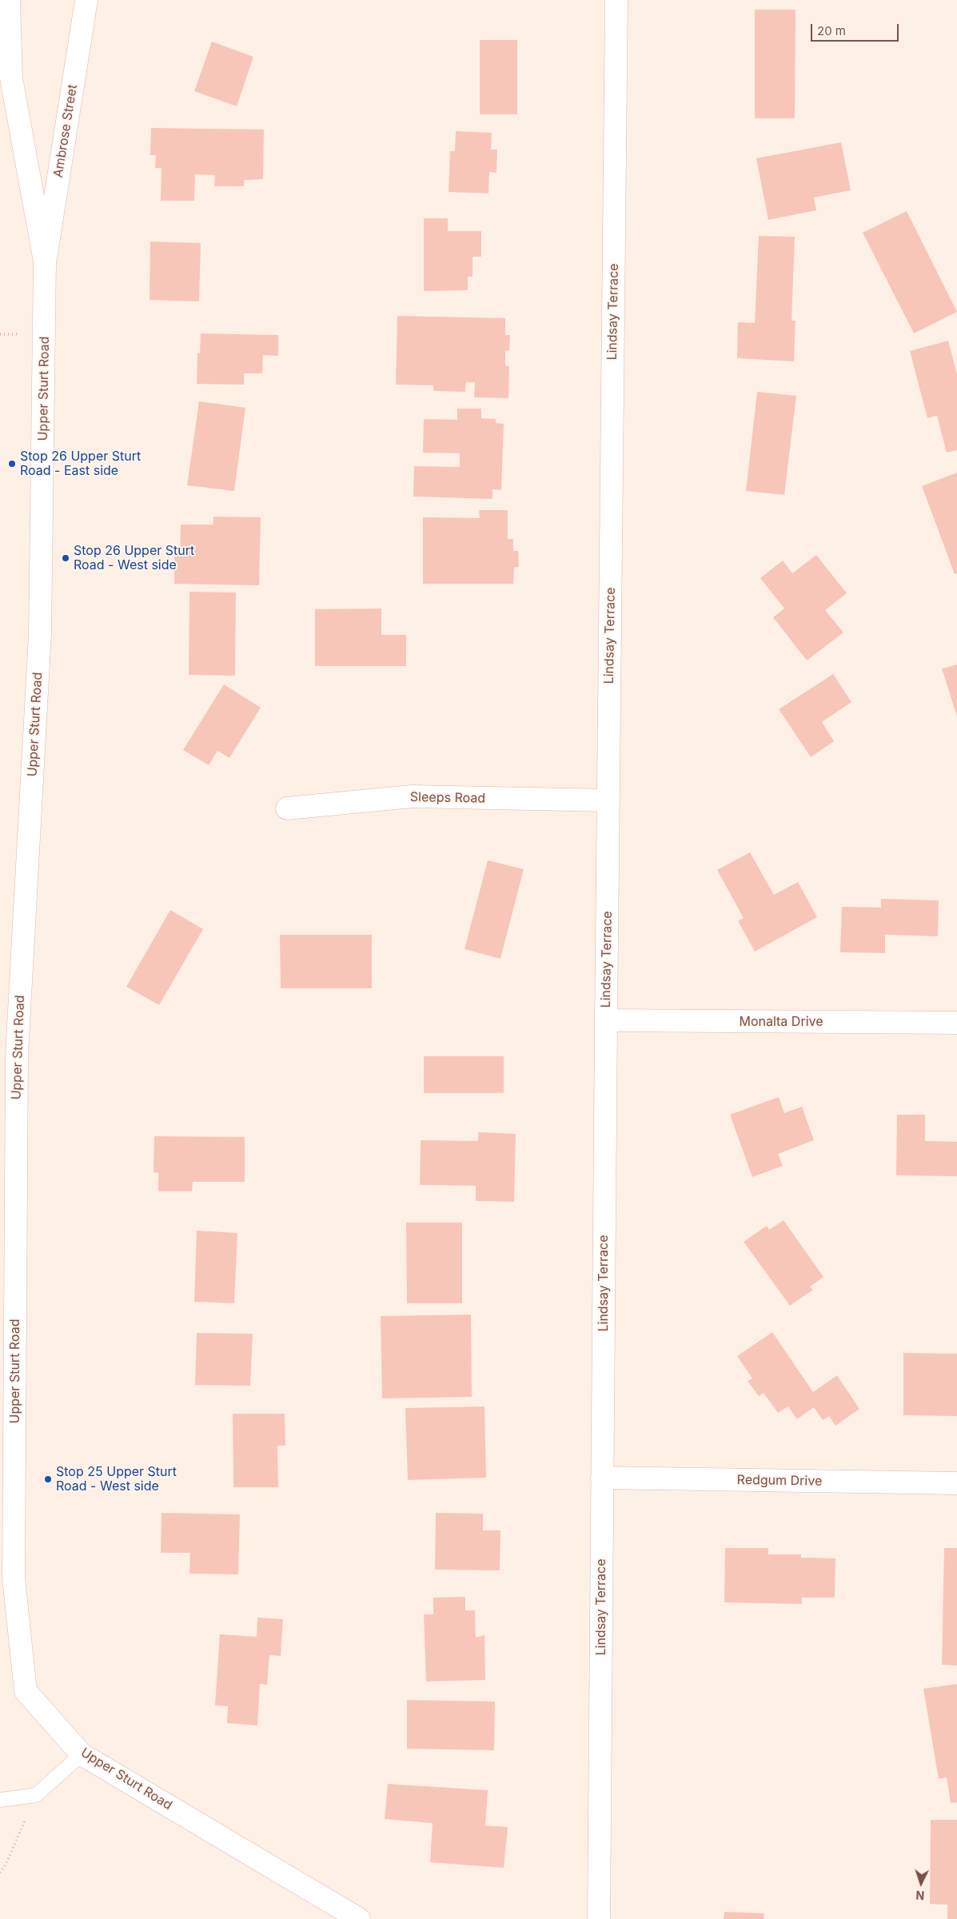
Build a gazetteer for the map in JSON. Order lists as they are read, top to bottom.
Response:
{
  "streets": {
    "street": [
      "Ambrose Street",
      "Lindsay Terrace",
      "Upper Sturt Road",
      "Sleeps Road",
      "Monalta Drive",
      "Redgum Drive"
    ]
  },
  "crossings": [
    ["Ambrose Street", "Upper Sturt Road"],
    ["Lindsay Terrace", "Sleeps Road"],
    ["Lindsay Terrace", "Monalta Drive"],
    ["Lindsay Terrace", "Redgum Drive"]
  ],
  "places": ["Stop 26 Upper Sturt Road - East side", "Stop 26 Upper Sturt Road - West side", "Stop 25 Upper Sturt Road - West side"],
  "scale_bar": "20 m",
  "north": "bottom"
}
